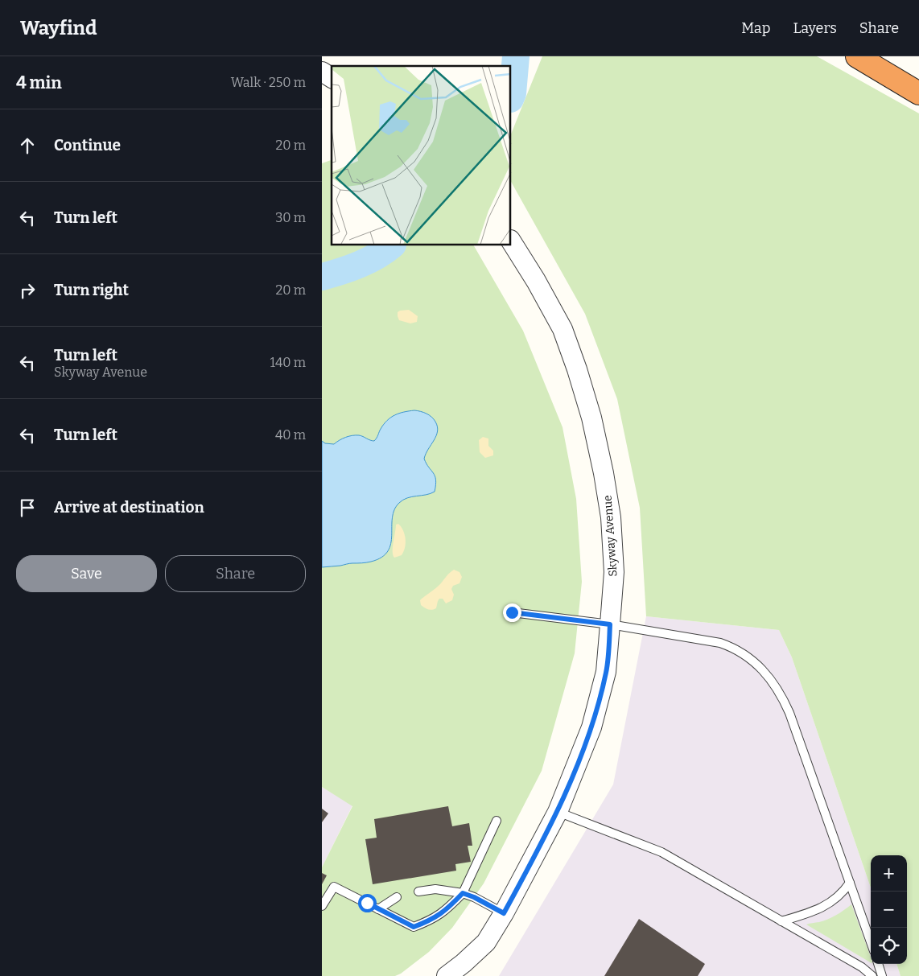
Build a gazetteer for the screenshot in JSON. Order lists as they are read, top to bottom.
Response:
{
  "streets": {
    "street": ["Skyway Avenue"]
  },
  "page": {
    "header": "Wayfind",
    "nav": ["Map", "Layers", "Share"],
    "heading": ["4 min", "Walk · 250 m"],
    "list": [
      ["Continue", "20 m"],
      ["Turn left", "30 m"],
      ["Turn right", "20 m"],
      ["Turn left", "Skyway Avenue", "140 m"],
      ["Turn left", "40 m"],
      "Arrive at destination"
    ],
    "buttons": ["Save", "Share"],
    "map_buttons": ["+", "−"]
  }
}
